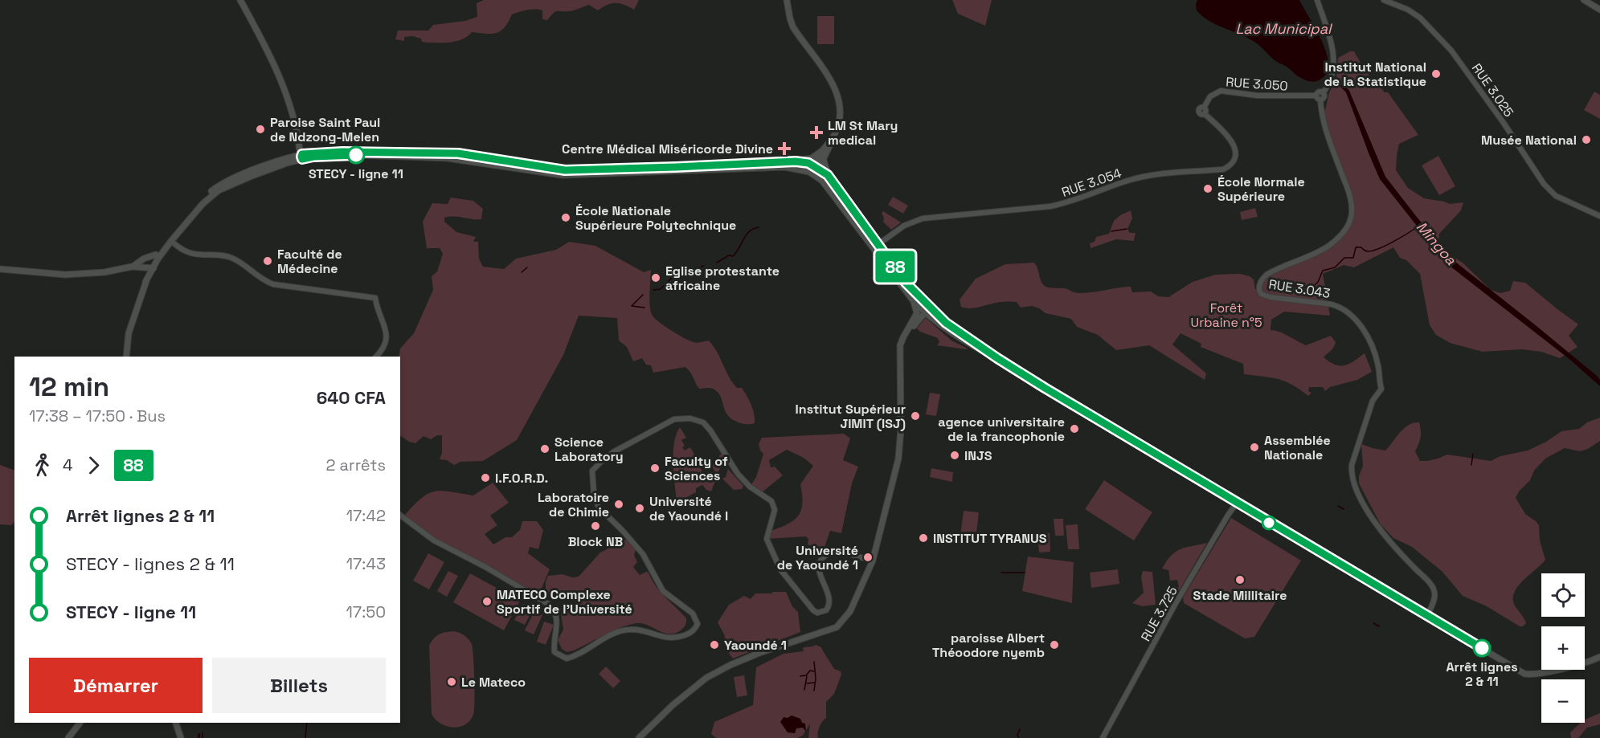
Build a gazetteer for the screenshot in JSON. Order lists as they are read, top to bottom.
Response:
{
  "streets": {
    "street": [
      "RUE 3.050",
      "RUE 3.025",
      "RUE 3.054",
      "RUE 3.043",
      "RUE 3.725"
    ]
  },
  "crossings": [
    ["RUE 3.050", "RUE 3.054"],
    ["RUE 3.050", "RUE 3.043"]
  ],
  "water": ["Lac Municipal", "Mingoa"],
  "parks": ["Forêt Urbaine n°5"],
  "places": {
    "other": [
      "Institut National de la Statistique",
      "Paroise Saint Paul de Ndzong-Melen",
      "Musée National",
      "STECY - ligne 11",
      "École Normale Supérieure",
      "École Nationale Supérieure Polytechnique",
      "Faculté de Médecine",
      "Eglise protestante africaine",
      "Institut Supérieur JIMIT (ISJ)",
      "agence universitaire de la francophonie",
      "Assemblée Nationale",
      "Science Laboratory",
      "INJS",
      "Faculty of Sciences",
      "I.F.O.R.D.",
      "Laboratoire de Chimie",
      "Université de Yaoundé I",
      "Block NB",
      "INSTITUT TYRANUS",
      "Université de Yaoundé 1",
      "Stade Millitaire",
      "MATECO Complexe Sportif de l'Université",
      "Yaoundé 1",
      "paroisse Albert Théoodore nyemb",
      "Arrêt lignes 2 & 11",
      "Le Mateco"
    ],
    "health": ["LM St Mary medical", "Centre Médical Miséricorde Divine"]
  },
  "lines": ["bus line 88"],
  "page": {
    "on_map": "88",
    "heading": ["12 min", "17:38 – 17:50 · Bus", "640 CFA"],
    "legs": ["4", "88", "2 arrêts"],
    "list": [
      {
        "name": "Arrêt lignes 2 & 11",
        "value": "17:42"
      },
      {
        "name": "STECY - lignes 2 & 11",
        "value": "17:43"
      },
      {
        "name": "STECY - ligne 11",
        "value": "17:50"
      }
    ],
    "map_buttons": ["+", "−"],
    "buttons": ["Démarrer", "Billets"]
  }
}
